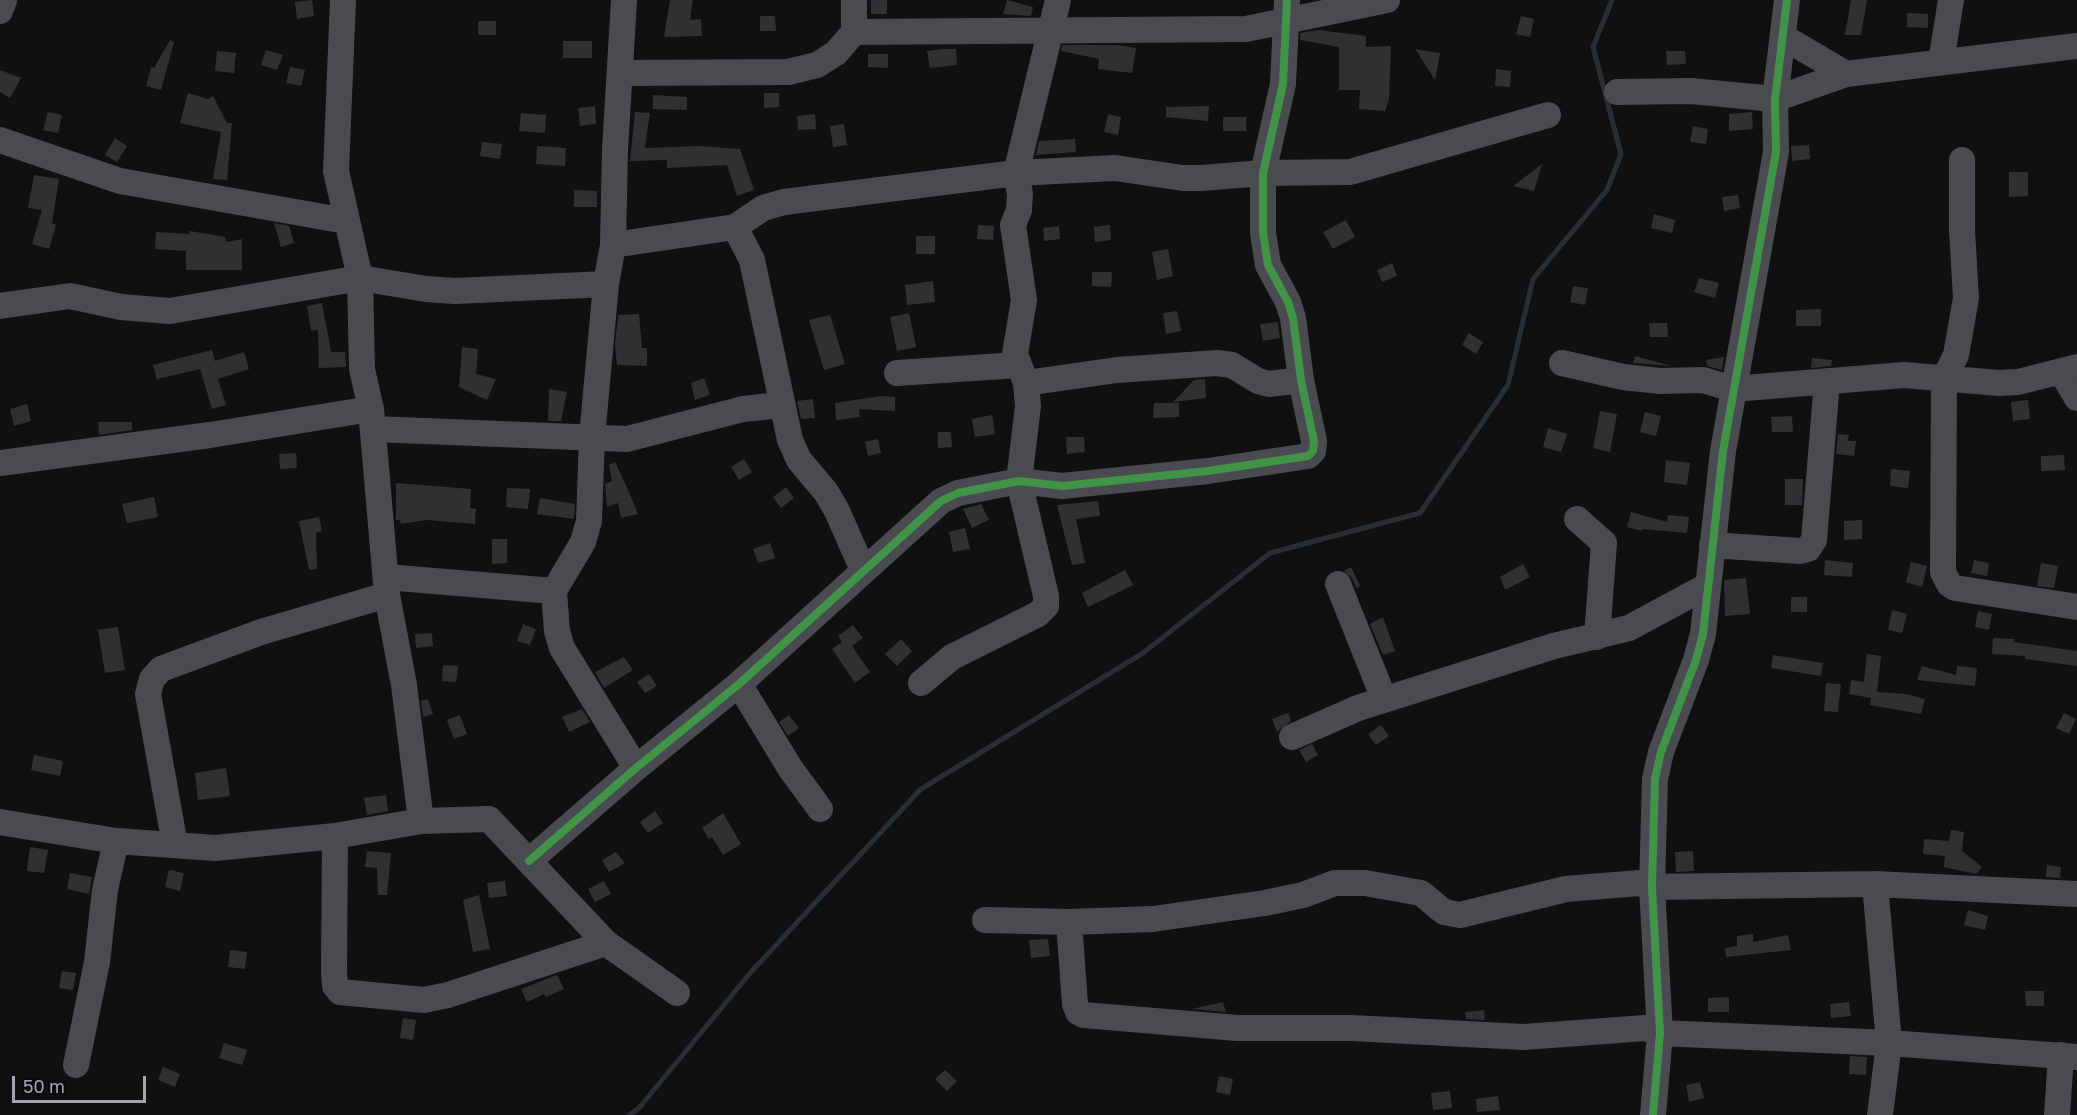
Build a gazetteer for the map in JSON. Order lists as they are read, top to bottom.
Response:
{
  "scale_bar": "50 m"
}
